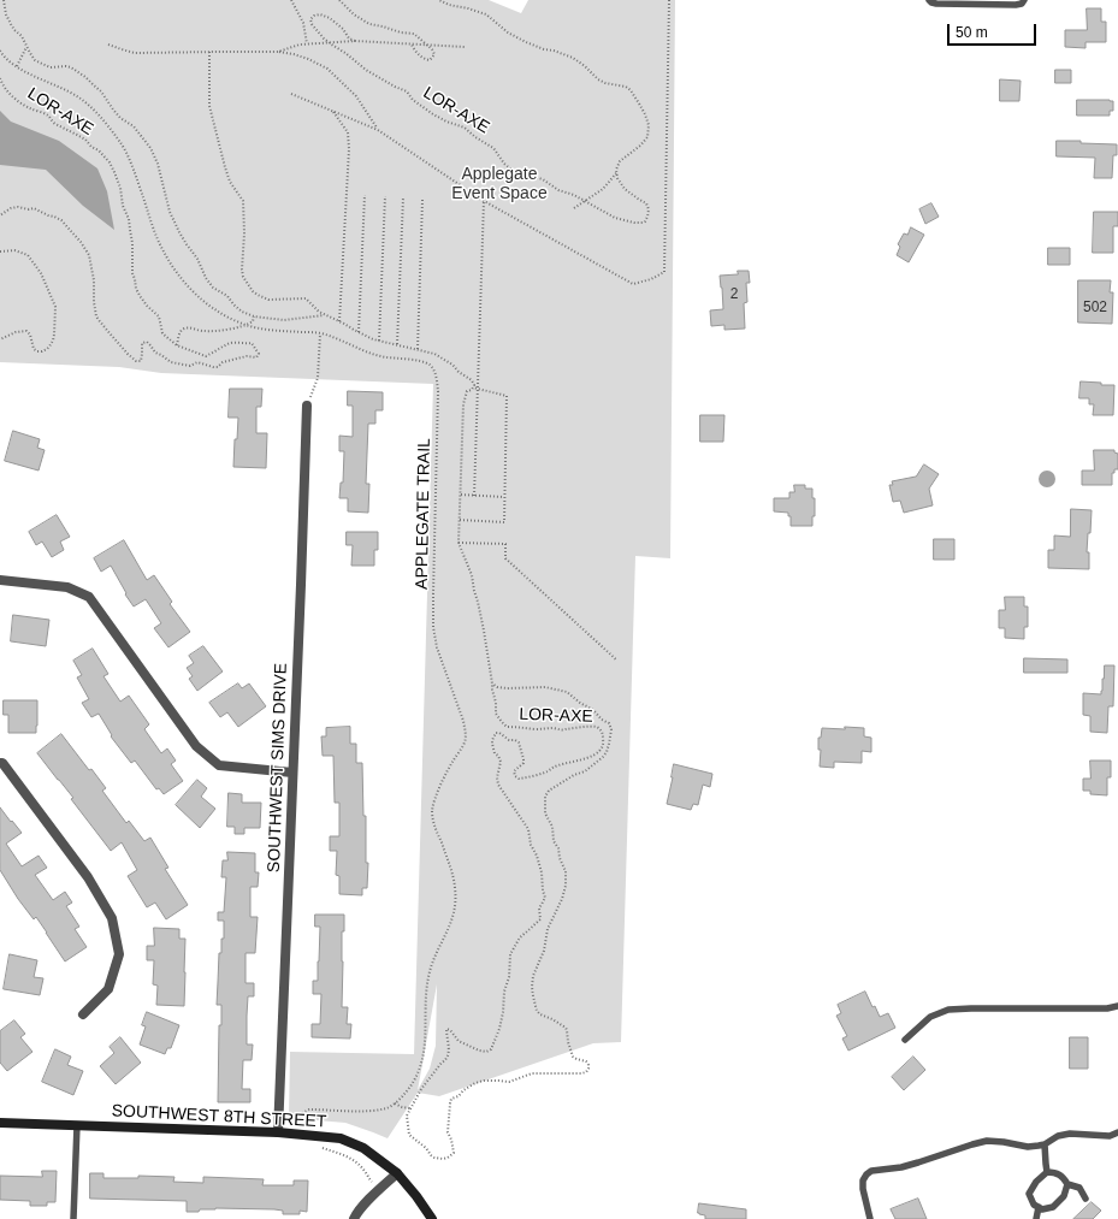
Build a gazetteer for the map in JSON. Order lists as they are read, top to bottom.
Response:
{
  "streets": {
    "street": ["SOUTHWEST SIMS DRIVE", "SOUTHWEST 8TH STREET"],
    "path": ["LOR-AXE", "APPLEGATE TRAIL"]
  },
  "crossings": [
    ["LOR-AXE", "APPLEGATE TRAIL"],
    ["SOUTHWEST SIMS DRIVE", "SOUTHWEST 8TH STREET"]
  ],
  "parks": ["Applegate Event Space"],
  "house_numbers": ["2", "502"],
  "scale_bar": "50 m"
}
